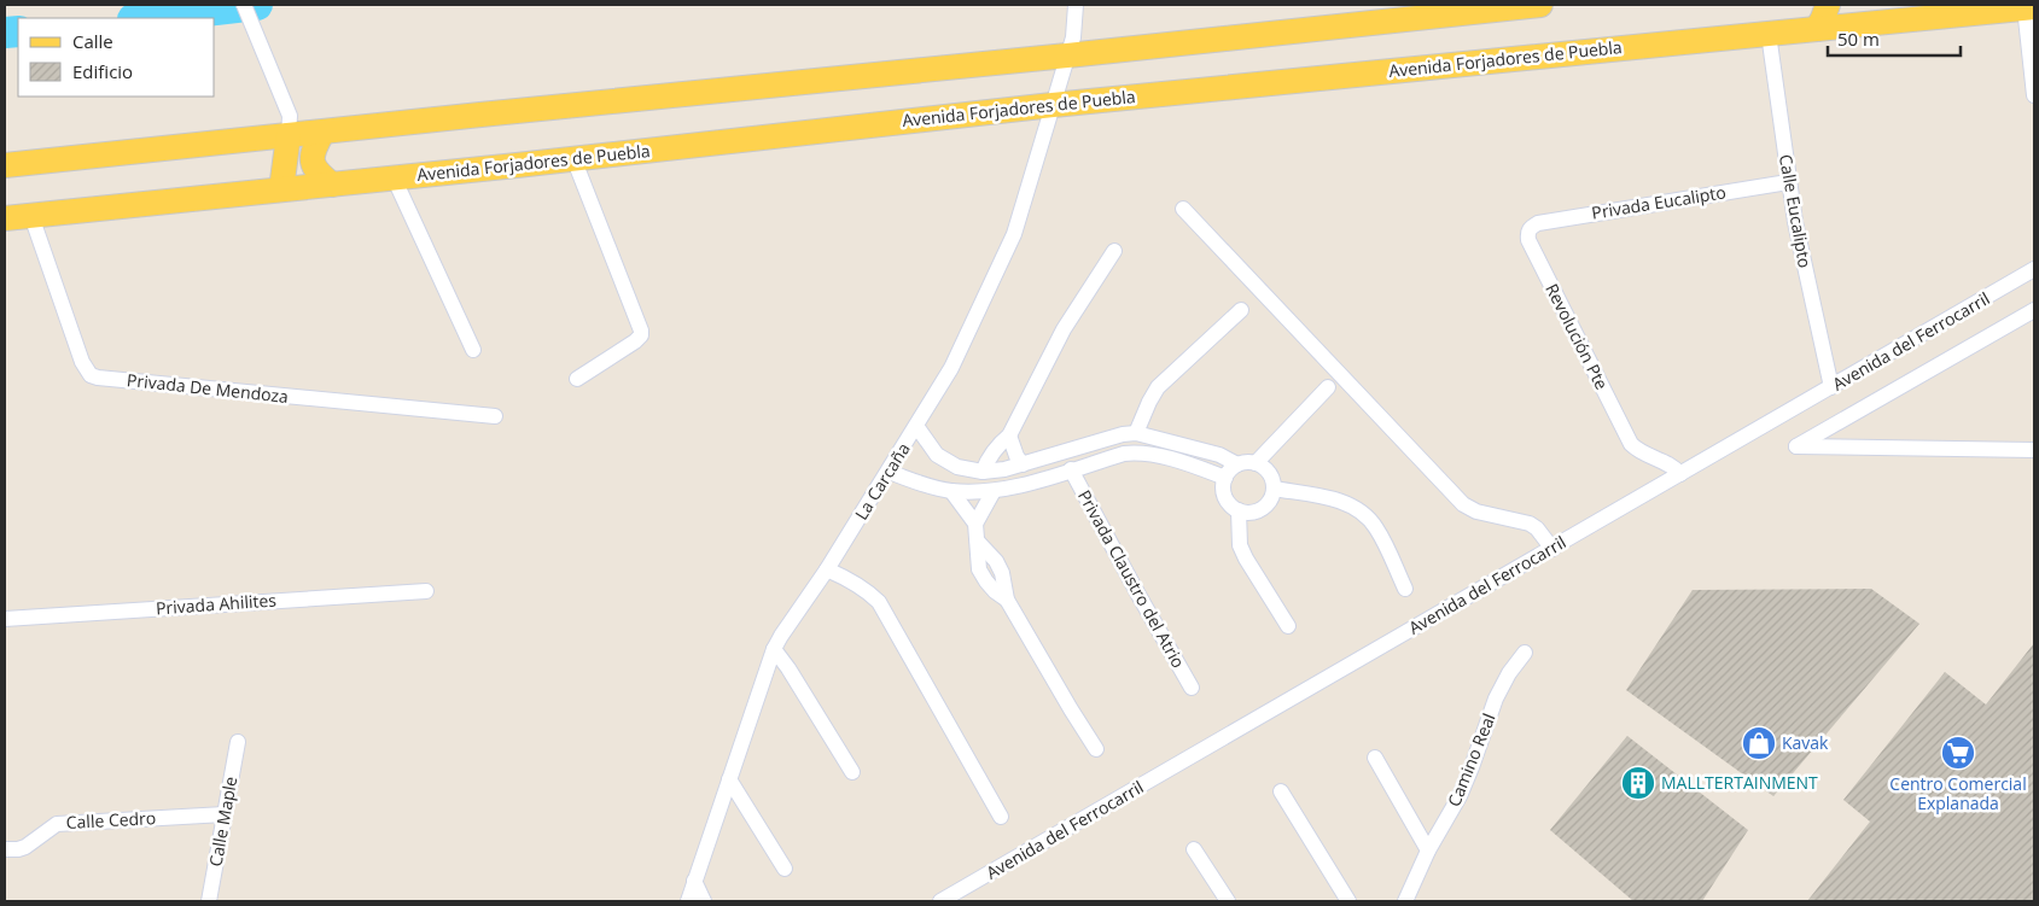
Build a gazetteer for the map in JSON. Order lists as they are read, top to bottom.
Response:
{
  "streets": {
    "main road": ["Avenida Forjadores de Puebla"],
    "street": [
      "Privada Eucalipto",
      "Calle Eucalipto",
      "Revolución Pte",
      "Avenida del Ferrocarril",
      "Privada De Mendoza",
      "La Carcaña",
      "Privada Claustro del Atrio",
      "Privada Ahilites",
      "Camino Real",
      "Calle Cedro",
      "Calle Maple"
    ]
  },
  "crossings": [
    ["Avenida Forjadores de Puebla", "Calle Eucalipto"],
    ["Avenida Forjadores de Puebla", "Privada De Mendoza"],
    ["Avenida Forjadores de Puebla", "La Carcaña"],
    ["Privada Eucalipto", "Calle Eucalipto"],
    ["Privada Eucalipto", "Revolución Pte"],
    ["Calle Eucalipto", "Avenida del Ferrocarril"],
    ["Revolución Pte", "Avenida del Ferrocarril"],
    ["Calle Cedro", "Calle Maple"]
  ],
  "places": {
    "shop": ["Kavak"],
    "supermarket": ["Centro Comercial Explanada"],
    "building": ["MALLTERTAINMENT"]
  },
  "legend": ["Calle", "Edificio"],
  "scale_bar": "50 m"
}
